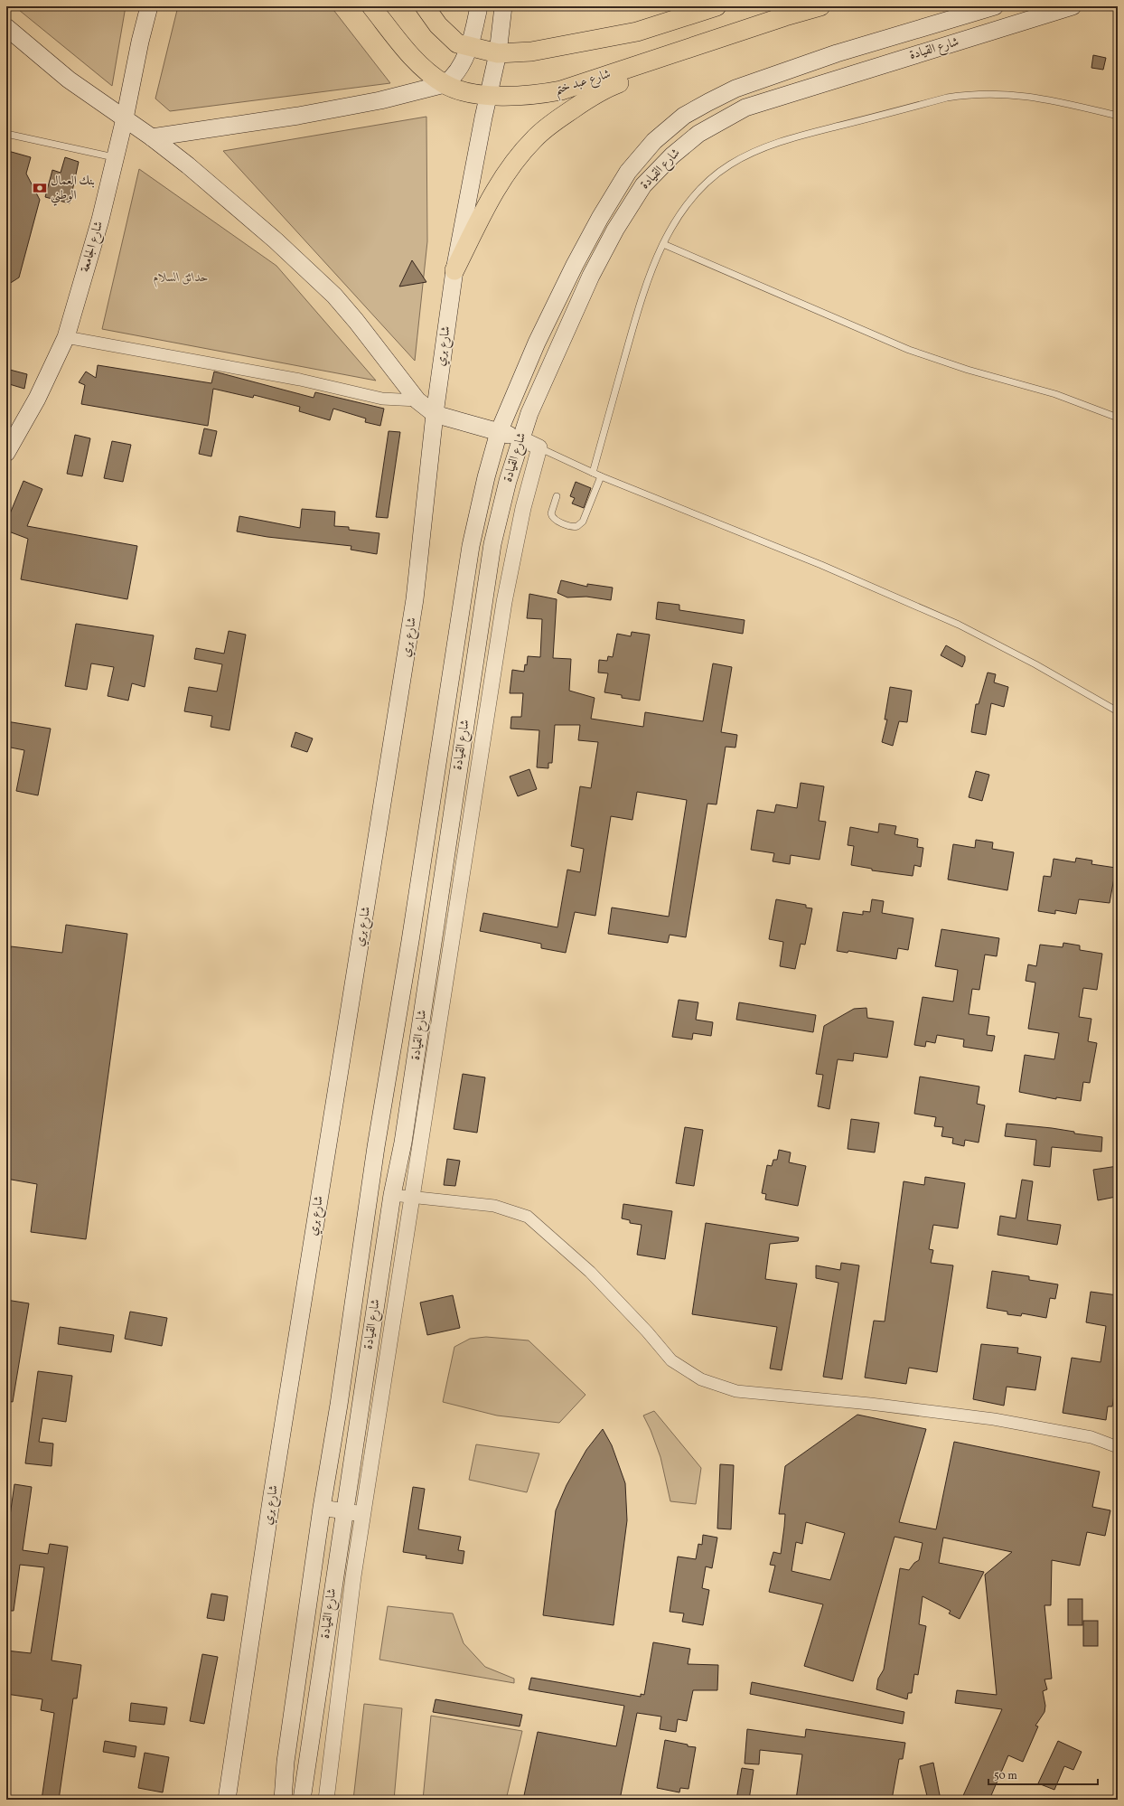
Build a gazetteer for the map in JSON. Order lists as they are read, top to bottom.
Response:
{
  "streets": {
    "main road": [
      "شارع القيادة",
      "شارع عبد ختم",
      "شارع الجامعة",
      "شارع بري"
    ]
  },
  "crossings": [
    ["شارع عبد ختم", "شارع بري"]
  ],
  "parks": ["حدائق السلام"],
  "places": {
    "bank": ["بنك العمال الوطني"]
  },
  "scale_bar": "50 m"
}
